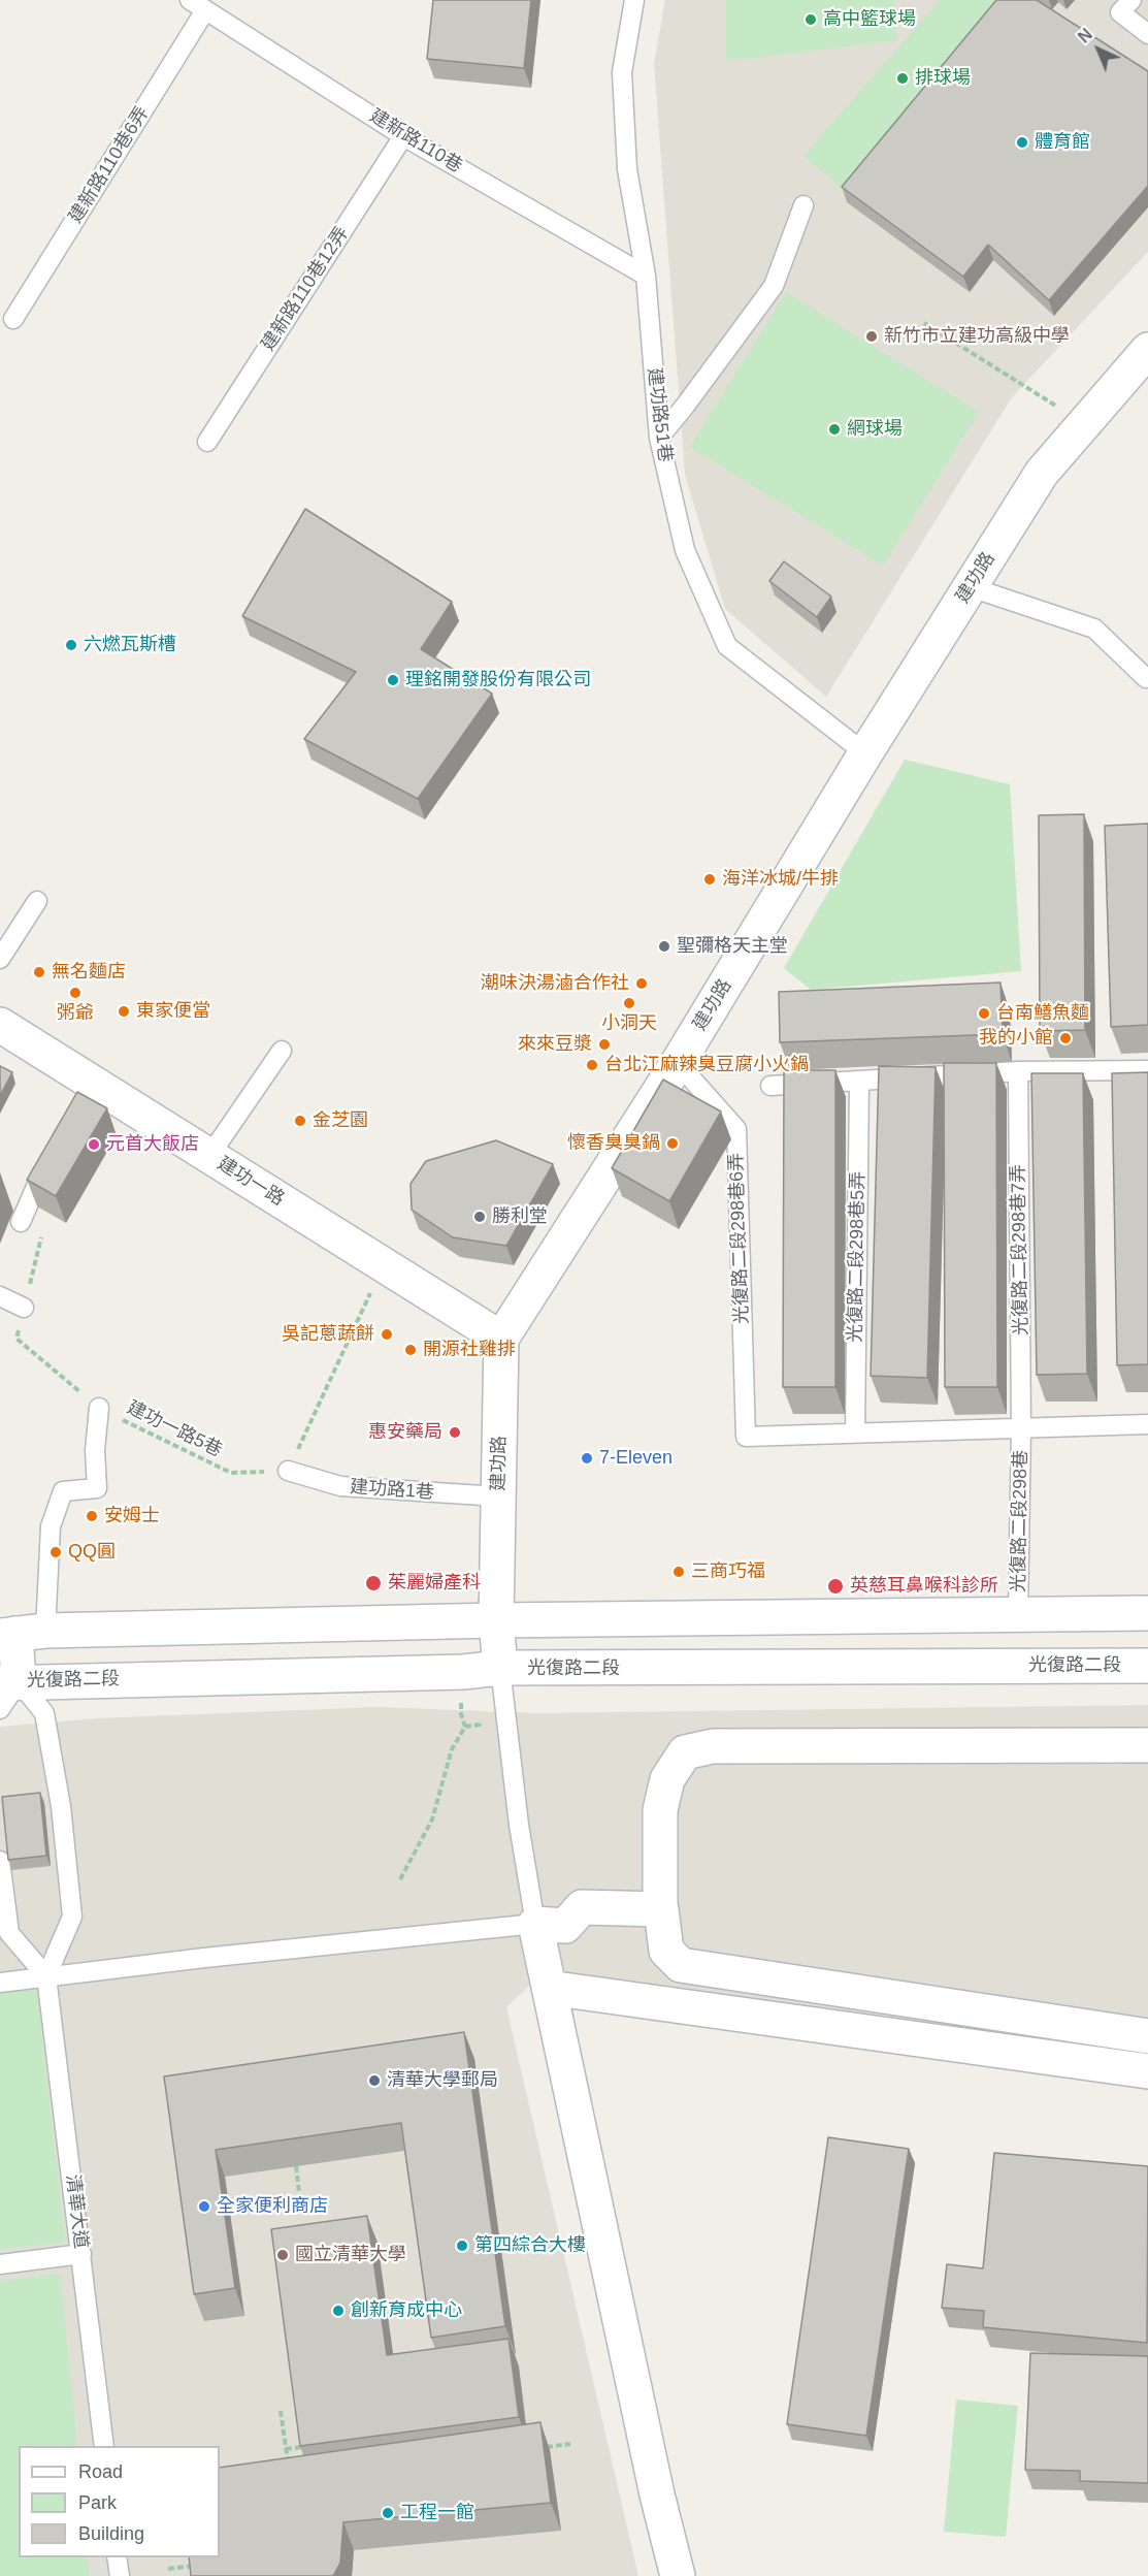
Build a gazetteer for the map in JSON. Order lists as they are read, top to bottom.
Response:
{
  "streets": {
    "street": ["建功路", "建功一路", "光復路二段"],
    "lane": [
      "建新路110巷",
      "建新路110巷6弄",
      "建新路110巷12弄",
      "建功路51巷",
      "光復路二段298巷6弄",
      "光復路二段298巷7弄",
      "光復路二段298巷5弄",
      "建功路1巷",
      "光復路二段298巷",
      "清華大道"
    ],
    "path": ["建功一路5巷"]
  },
  "crossings": [
    ["建新路110巷", "建新路110巷6弄"],
    ["建新路110巷", "建新路110巷12弄"],
    ["建新路110巷", "建功路51巷"],
    ["建功路51巷", "建功路"],
    ["建功路", "建功一路"],
    ["建功路", "光復路二段298巷6弄"],
    ["建功路", "建功路1巷"],
    ["建功路", "光復路二段"],
    ["光復路二段298巷6弄", "光復路二段298巷5弄"],
    ["光復路二段298巷7弄", "光復路二段298巷"],
    ["建功一路5巷", "建功路1巷"]
  ],
  "places": [
    "高中籃球場",
    "排球場",
    "體育館",
    "新竹市立建功高級中學",
    "網球場",
    "六燃瓦斯槽",
    "理銘開發股份有限公司",
    "海洋冰城/牛排",
    "聖彌格天主堂",
    "無名麵店",
    "潮味決湯滷合作社",
    "粥爺",
    "小洞天",
    "東家便當",
    "台南鱔魚麵",
    "我的小館",
    "來來豆漿",
    "台北江麻辣臭豆腐小火鍋",
    "金芝園",
    "懷香臭臭鍋",
    "元首大飯店",
    "勝利堂",
    "吳記蔥蔬餅",
    "開源社雞排",
    "惠安藥局",
    "7-Eleven",
    "安姆士",
    "QQ圓",
    "三商巧福",
    "茱麗婦產科",
    "英慈耳鼻喉科診所",
    "清華大學郵局",
    "全家便利商店",
    "第四綜合大樓",
    "國立清華大學",
    "創新育成中心",
    "工程一館"
  ],
  "legend": ["Road", "Park", "Building"],
  "north": "top left"
}
